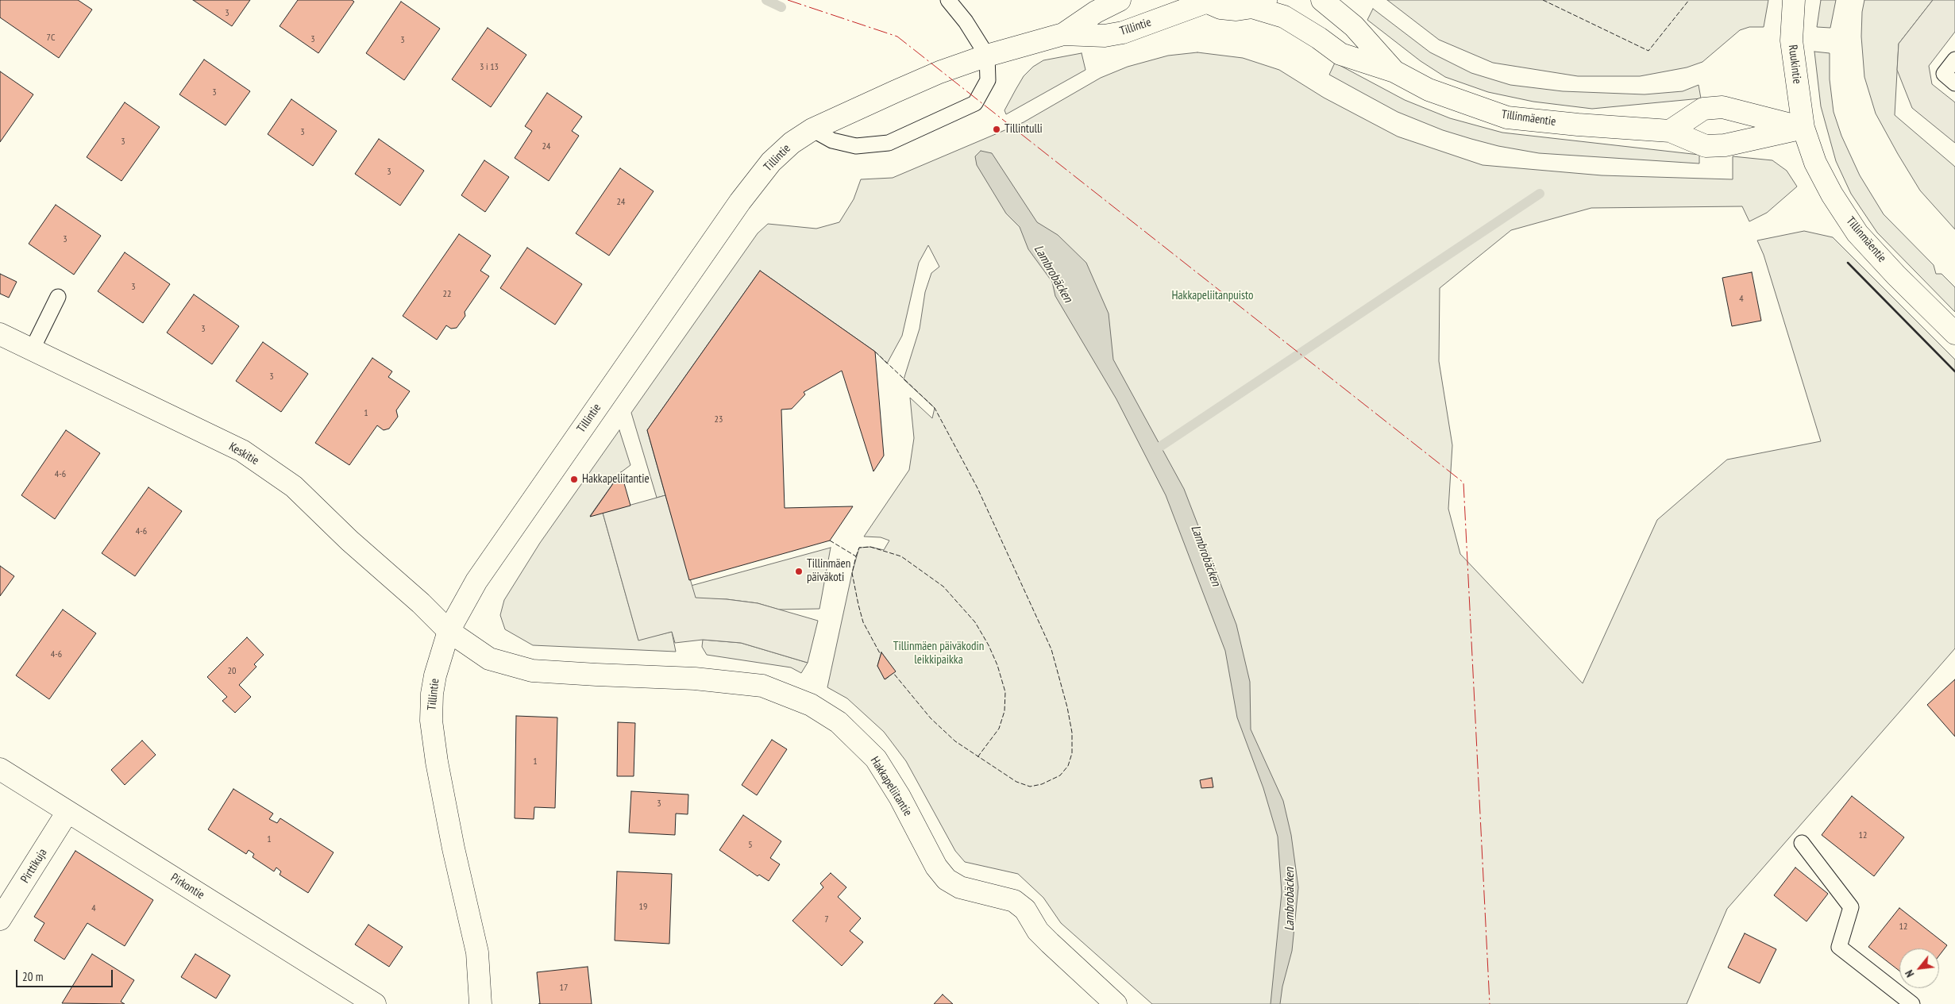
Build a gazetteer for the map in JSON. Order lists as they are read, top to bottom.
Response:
{
  "streets": {
    "street": [
      "Tillintie",
      "Ruukintie",
      "Tillinmäentie",
      "Keskitie",
      "Hakkapeliitantie",
      "Pirttikuja",
      "Pirkontie"
    ]
  },
  "crossings": [
    ["Tillintie", "Keskitie"],
    ["Tillintie", "Hakkapeliitantie"],
    ["Ruukintie", "Tillinmäentie"],
    ["Keskitie", "Hakkapeliitantie"],
    ["Pirttikuja", "Pirkontie"]
  ],
  "water": ["Lambrobäcken"],
  "parks": ["Hakkapeliitanpuisto", "Tillinmäen päiväkodin leikkipaikka"],
  "places": ["Tillintulli", "Hakkapeliitantie", "Tillinmäen päiväkoti"],
  "house_numbers": [
    "3",
    "7C",
    "3",
    "3",
    "3 i 13",
    "3",
    "3",
    "3",
    "24",
    "3",
    "24",
    "3",
    "3",
    "22",
    "4",
    "3",
    "3",
    "1",
    "23",
    "4-6",
    "4-6",
    "4-6",
    "20",
    "1",
    "3",
    "12",
    "1",
    "5",
    "19",
    "4",
    "7",
    "12",
    "17"
  ],
  "scale_bar": "20 m",
  "north": "bottom left"
}
